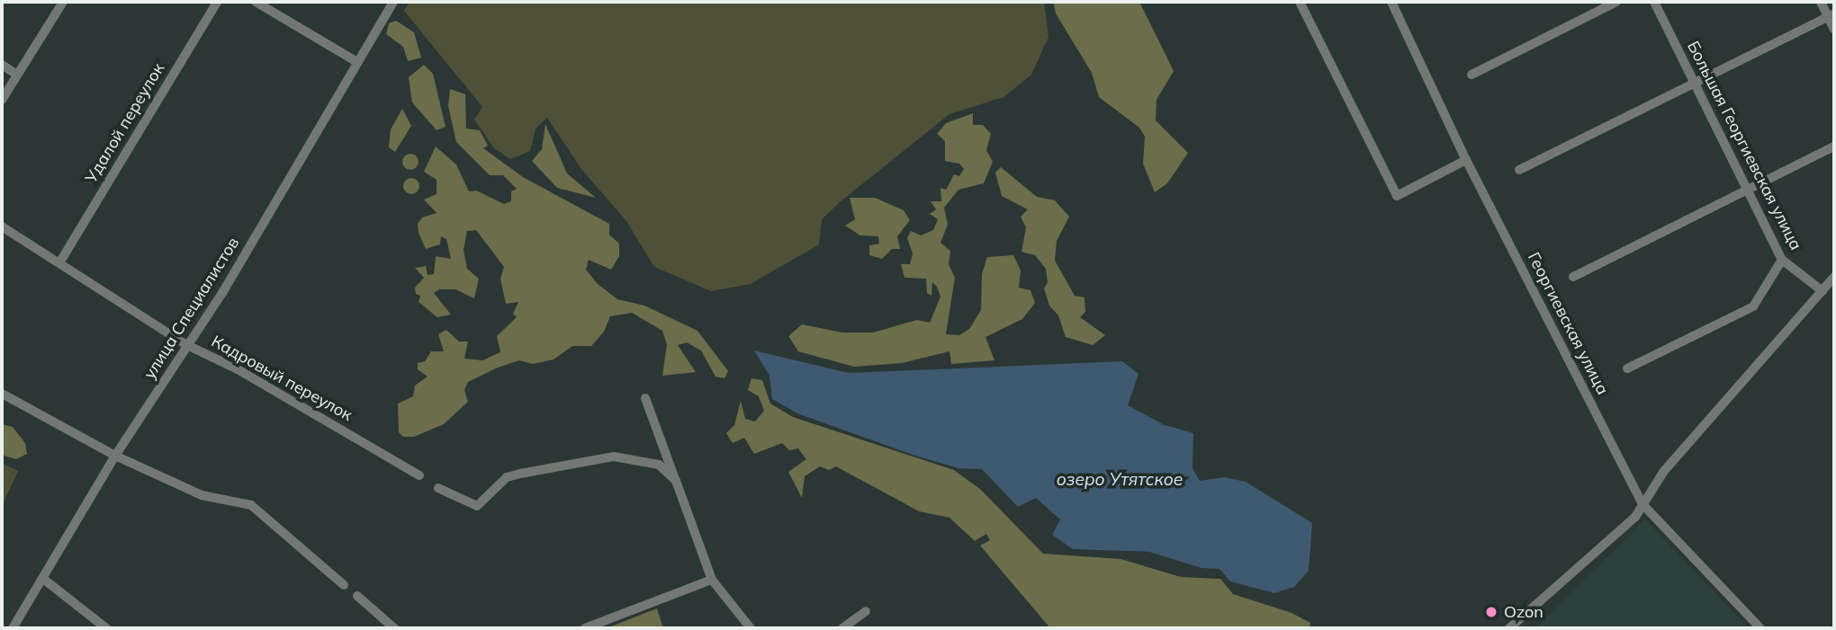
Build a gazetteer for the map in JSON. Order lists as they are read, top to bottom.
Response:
{
  "streets": {
    "street": [
      "Удалой переулок",
      "Большая Георгиевская улица",
      "улица Специалистов",
      "Георгиевская улица",
      "Кадровый переулок"
    ]
  },
  "crossings": [
    ["Удалой переулок", "Кадровый переулок"],
    ["улица Специалистов", "Кадровый переулок"]
  ],
  "water": ["озеро Утятское"],
  "places": ["Ozon"]
}
